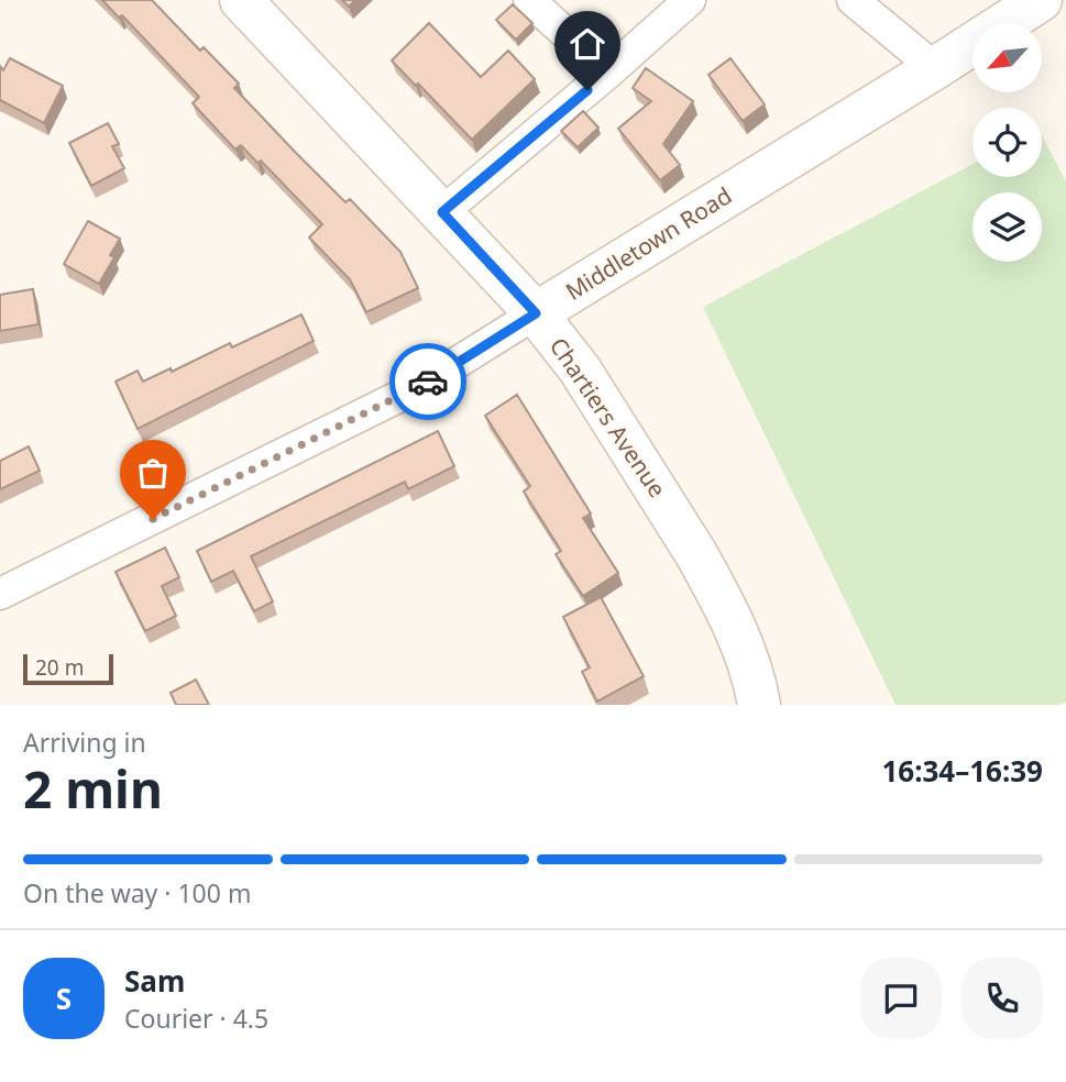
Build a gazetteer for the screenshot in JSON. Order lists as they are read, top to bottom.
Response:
{
  "streets": {
    "street": ["Middletown Road", "Chartiers Avenue"]
  },
  "crossings": [
    ["Middletown Road", "Chartiers Avenue"]
  ],
  "scale_bar": "20 m",
  "north": "bottom left",
  "page": {
    "scale": "20 m",
    "heading": ["2 min", "Arriving in", "16:34–16:39"],
    "panel": ["Sam", "Courier · 4.5"],
    "bar": "On the way · 100 m",
    "round": "S"
  }
}
